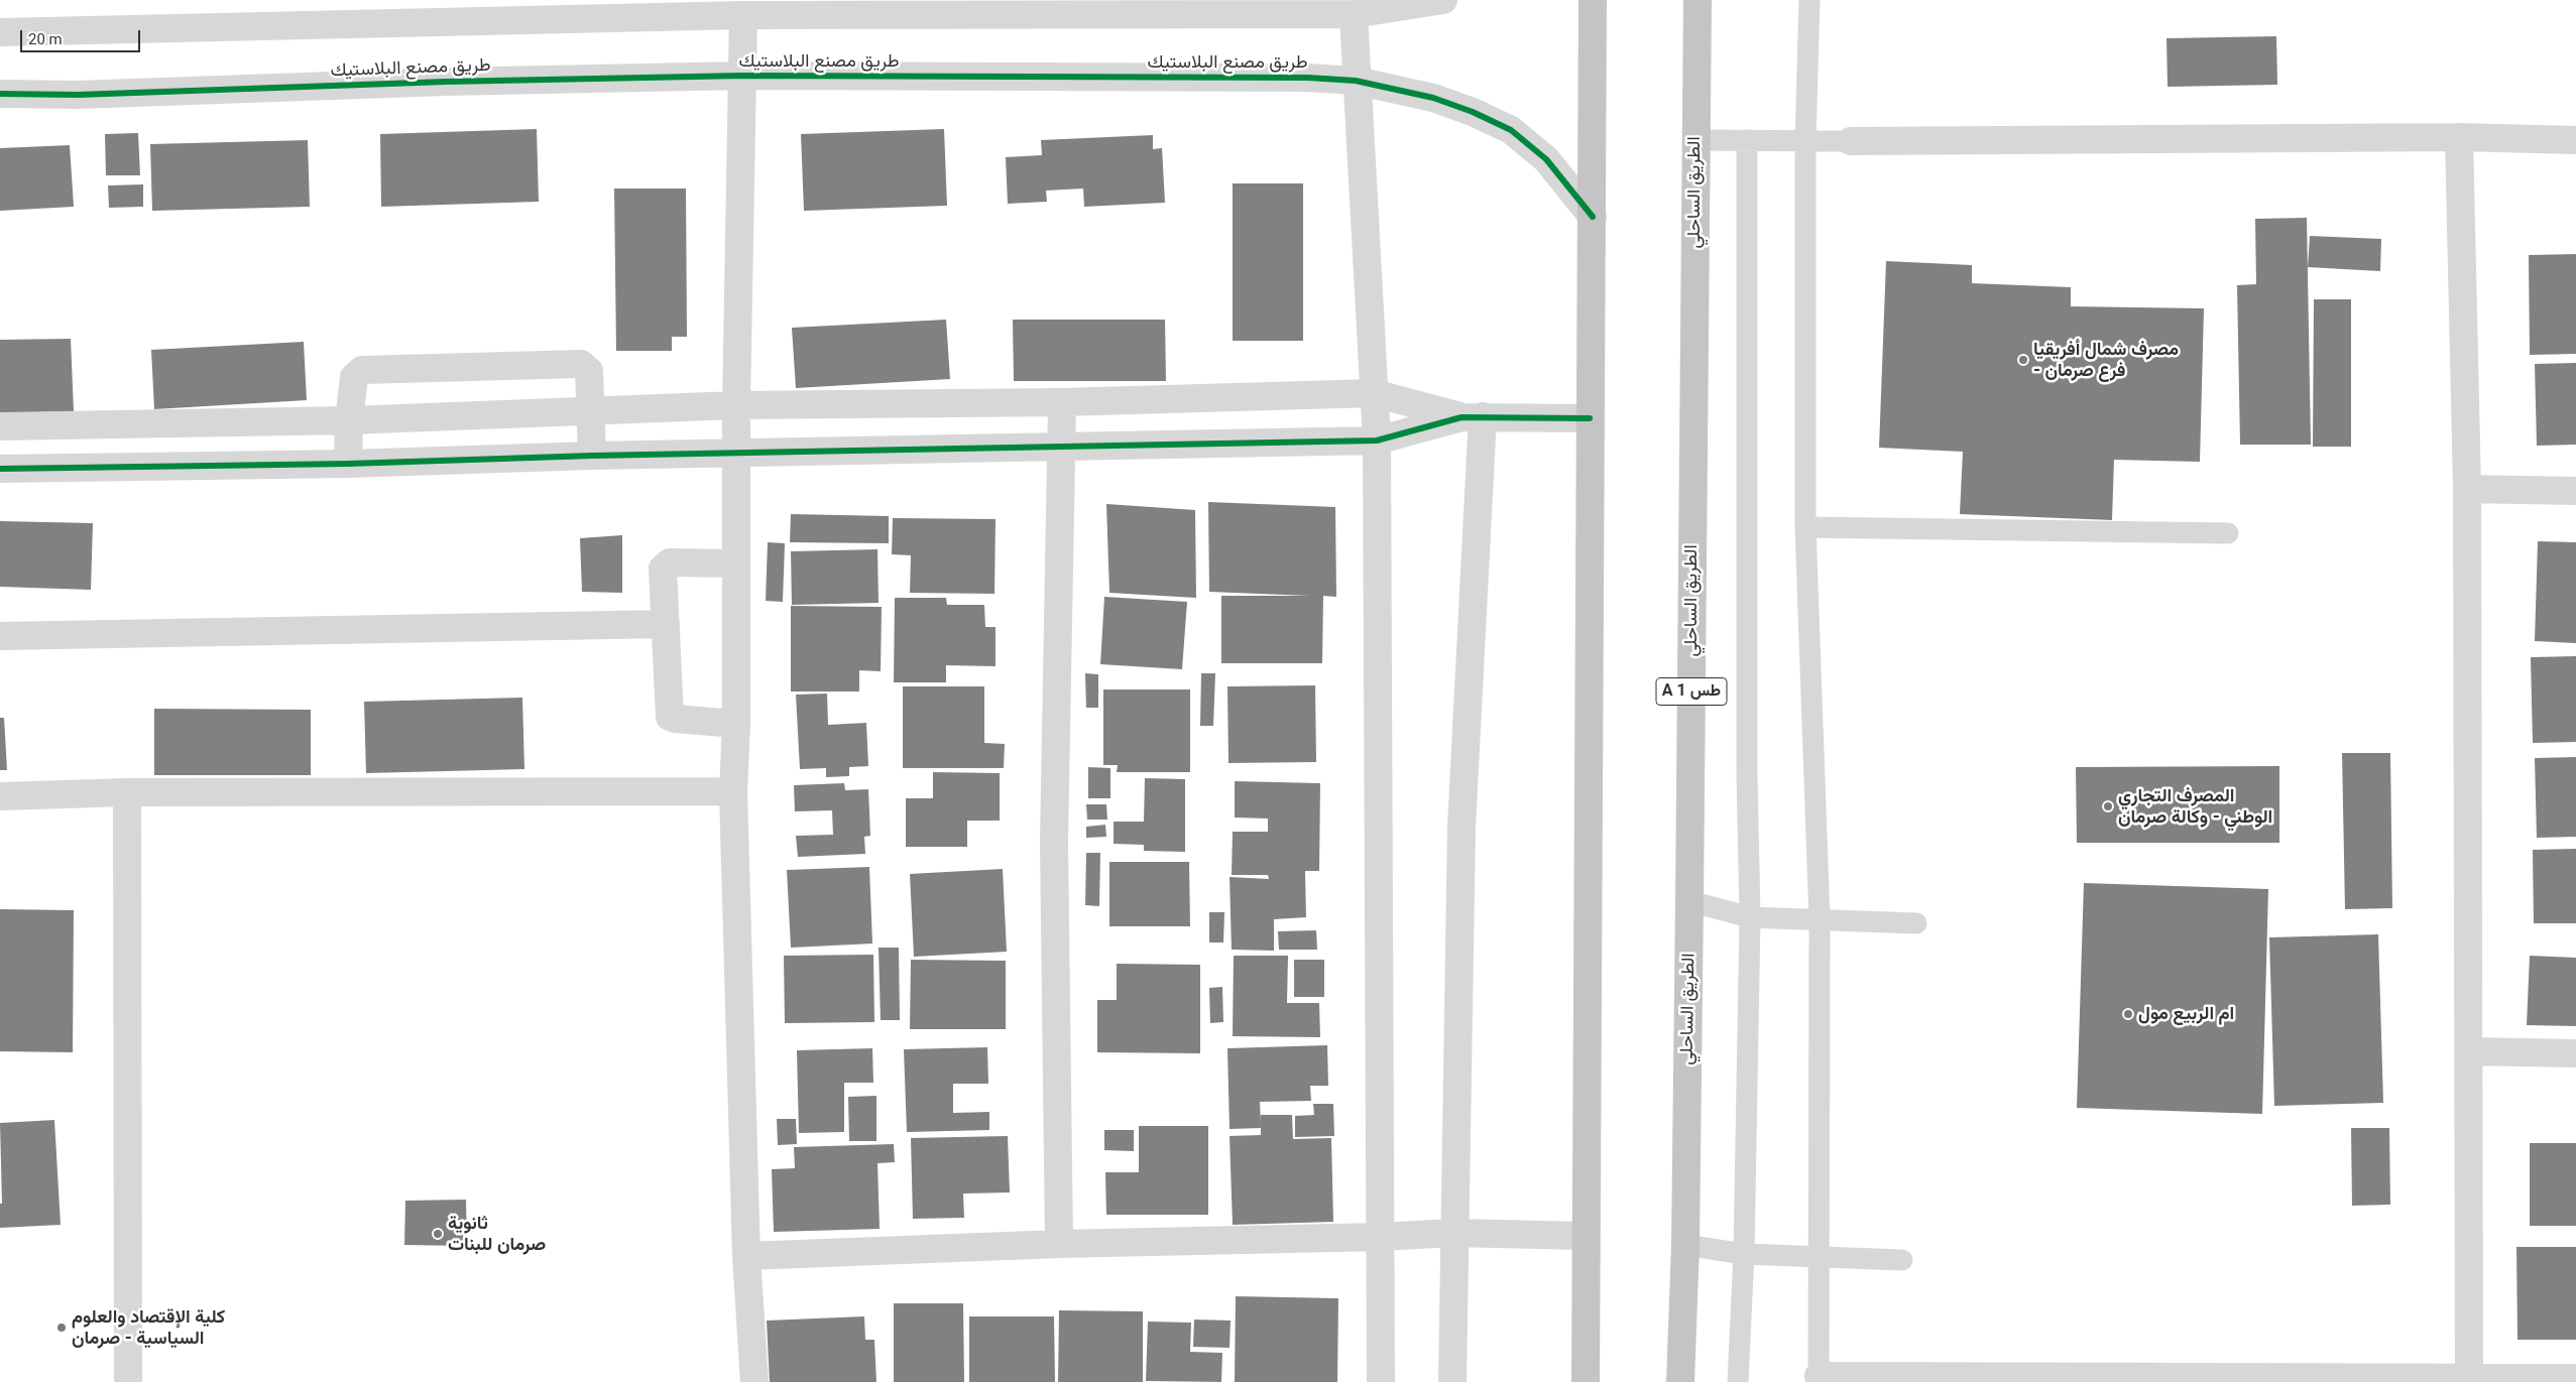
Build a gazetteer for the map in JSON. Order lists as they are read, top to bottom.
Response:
{
  "streets": {
    "highway": ["الطريق الساحلي", "A 1 طس"],
    "street": ["طريق مصنع البلاستيك"]
  },
  "places": [
    "مصرف شمال أفريقيا - فرع صرمان",
    "المصرف التجاري الوطني - وكالة صرمان",
    "ام الربيع مول",
    "ثانوية صرمان للبنات",
    "كلية الإقتصاد والعلوم السياسية - صرمان"
  ],
  "scale_bar": "20 m"
}
